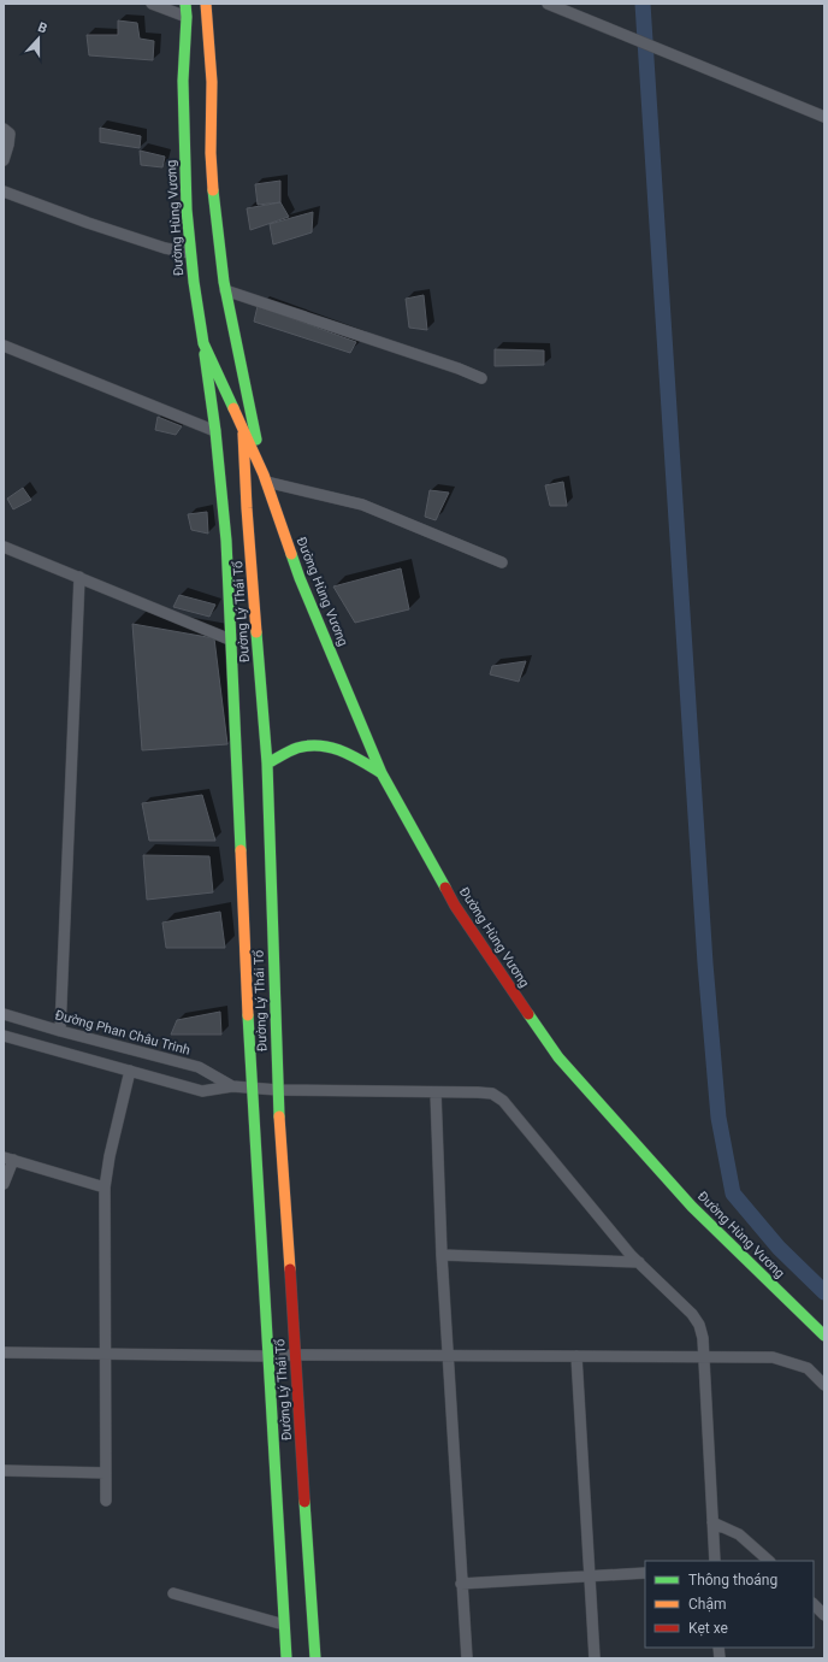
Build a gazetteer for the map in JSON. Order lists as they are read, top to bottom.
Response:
{
  "streets": {
    "main road": ["Đường Hùng Vương", "Đường Lý Thái Tổ"],
    "street": ["Đường Phan Châu Trinh"]
  },
  "crossings": [
    ["Đường Hùng Vương", "Đường Lý Thái Tổ"],
    ["Đường Lý Thái Tổ", "Đường Phan Châu Trinh"]
  ],
  "legend": ["Thông thoáng", "Chậm", "Kẹt xe"],
  "north": "top"
}
